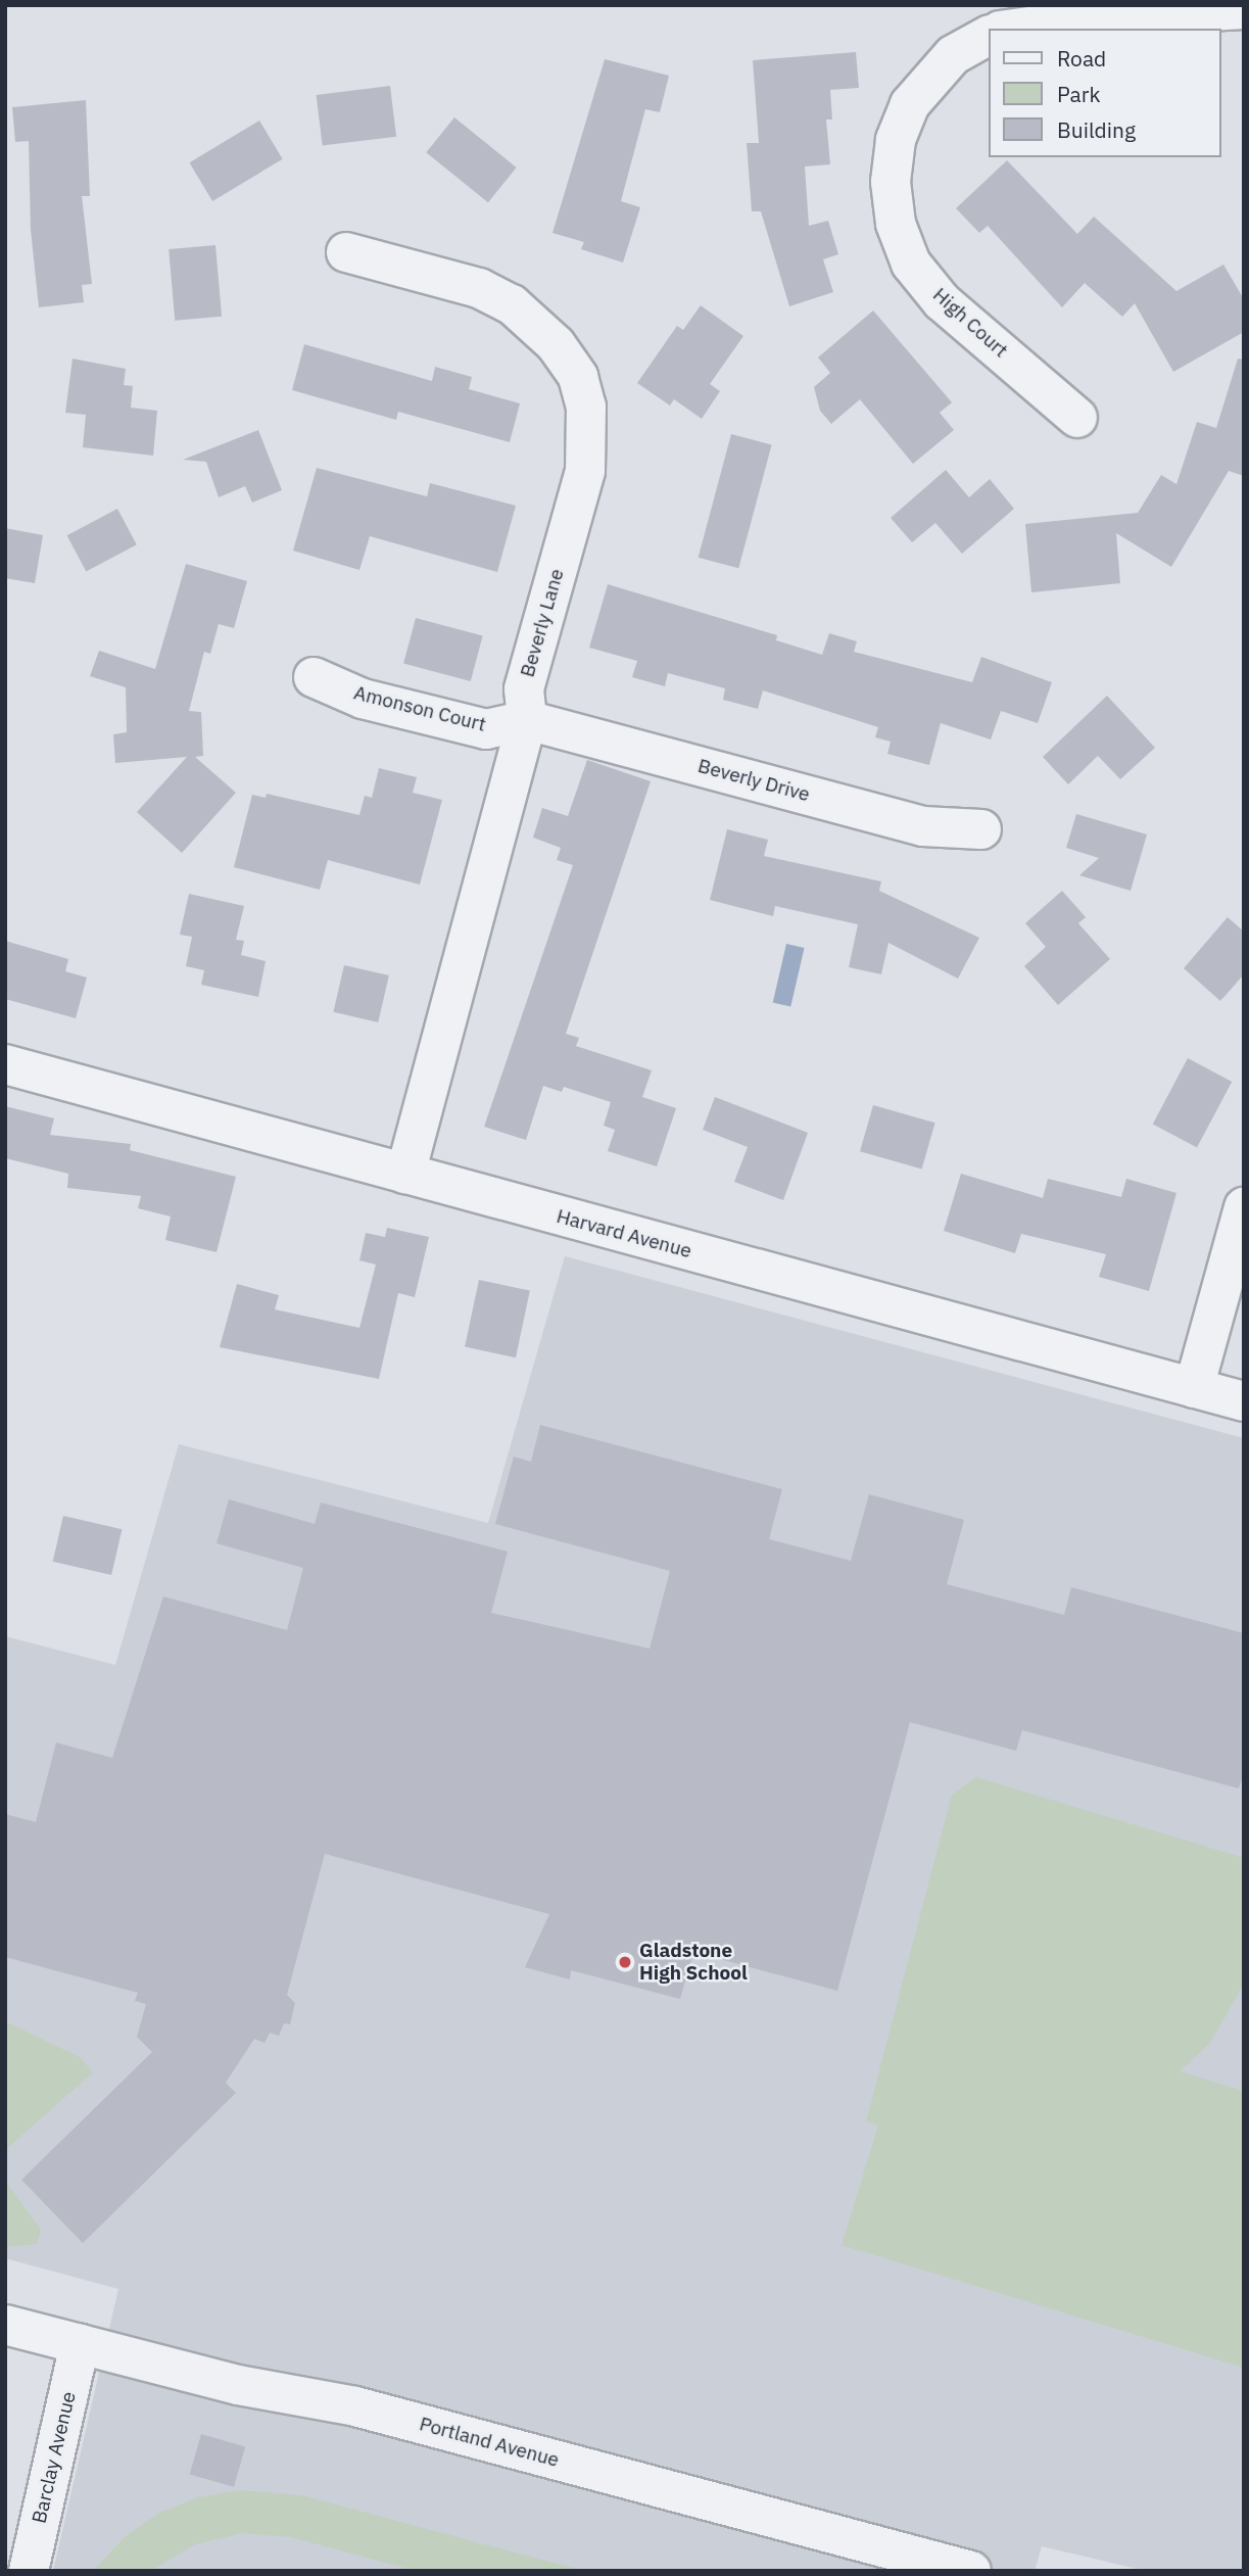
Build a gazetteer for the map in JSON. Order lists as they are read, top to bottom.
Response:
{
  "streets": {
    "street": [
      "High Court",
      "Beverly Lane",
      "Amonson Court",
      "Beverly Drive",
      "Harvard Avenue",
      "Portland Avenue",
      "Barclay Avenue"
    ]
  },
  "crossings": [
    ["Beverly Lane", "Amonson Court"],
    ["Beverly Lane", "Beverly Drive"],
    ["Beverly Lane", "Harvard Avenue"],
    ["Amonson Court", "Beverly Drive"],
    ["Portland Avenue", "Barclay Avenue"]
  ],
  "places": ["Gladstone High School"],
  "legend": ["Road", "Park", "Building"]
}
